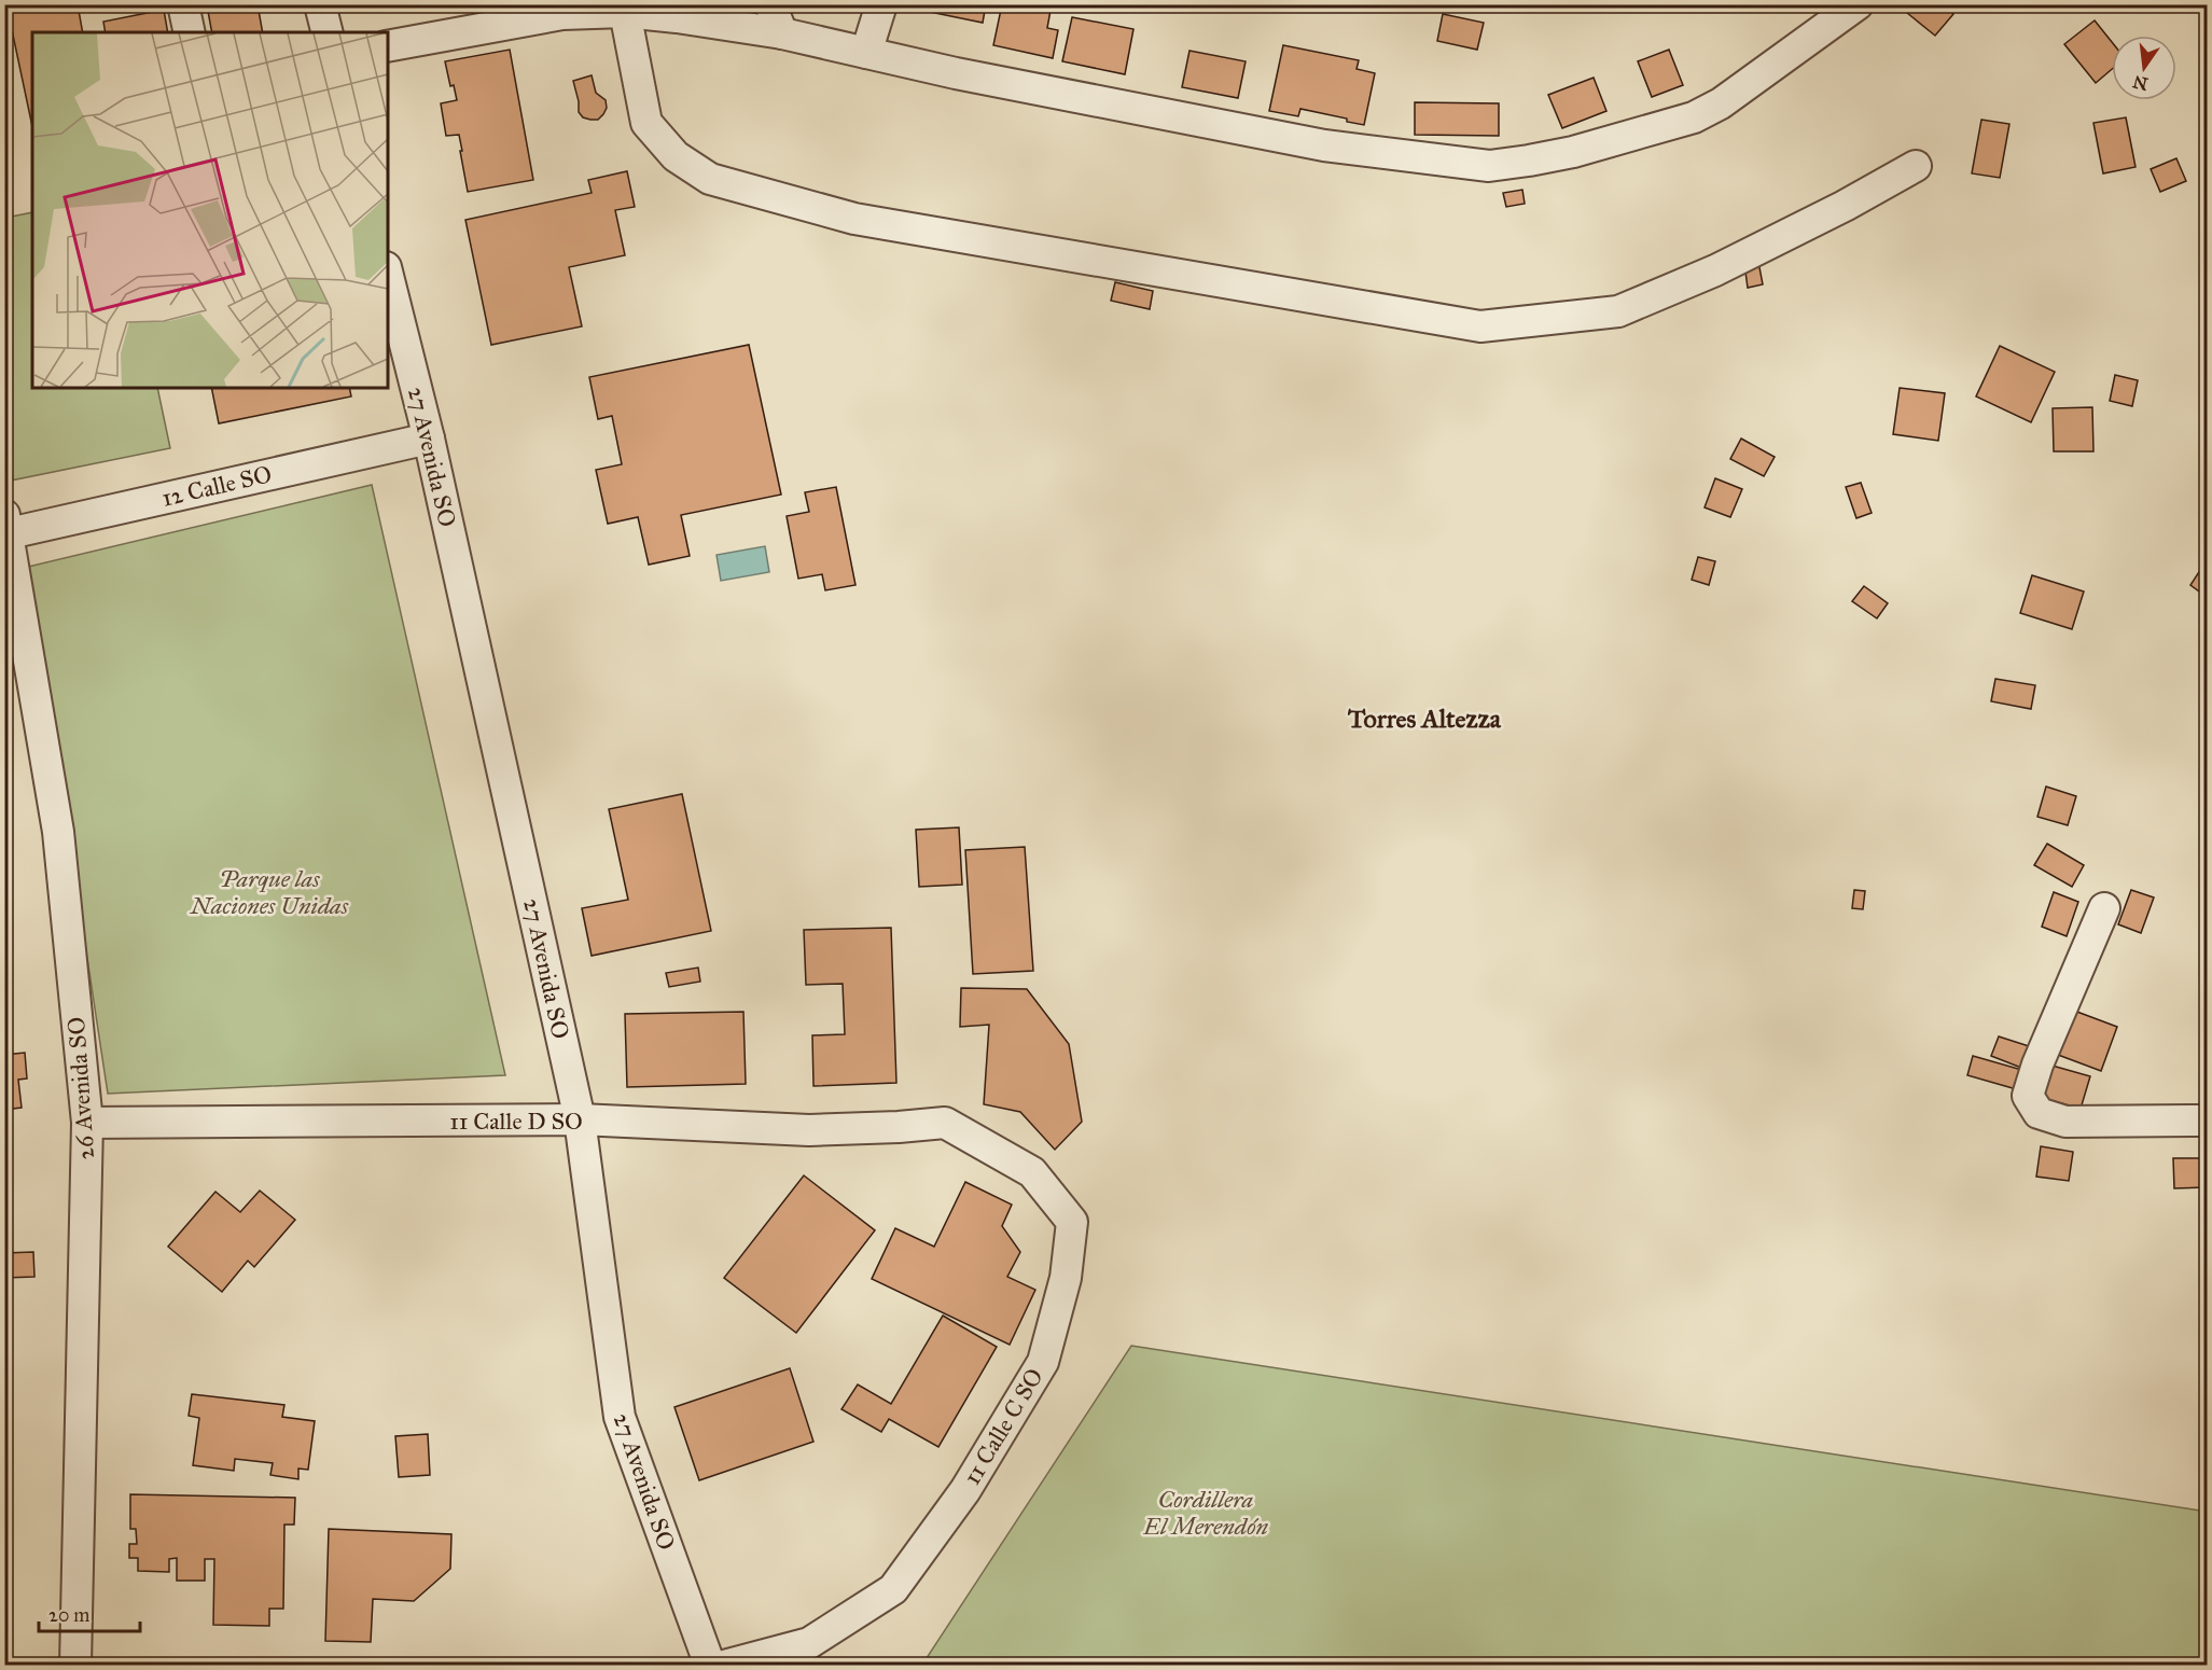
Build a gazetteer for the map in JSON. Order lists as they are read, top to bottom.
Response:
{
  "streets": {
    "street": [
      "27 Avenida SO",
      "12 Calle SO",
      "26 Avenida SO",
      "11 Calle D SO",
      "11 Calle C SO"
    ]
  },
  "crossings": [
    ["27 Avenida SO", "12 Calle SO"],
    ["27 Avenida SO", "11 Calle D SO"],
    ["12 Calle SO", "26 Avenida SO"],
    ["26 Avenida SO", "11 Calle D SO"],
    ["11 Calle D SO", "11 Calle C SO"]
  ],
  "districts": ["Torres Altezza"],
  "parks": ["Parque las Naciones Unidas", "Cordillera El Merendón"],
  "scale_bar": "20 m",
  "north": "bottom"
}
